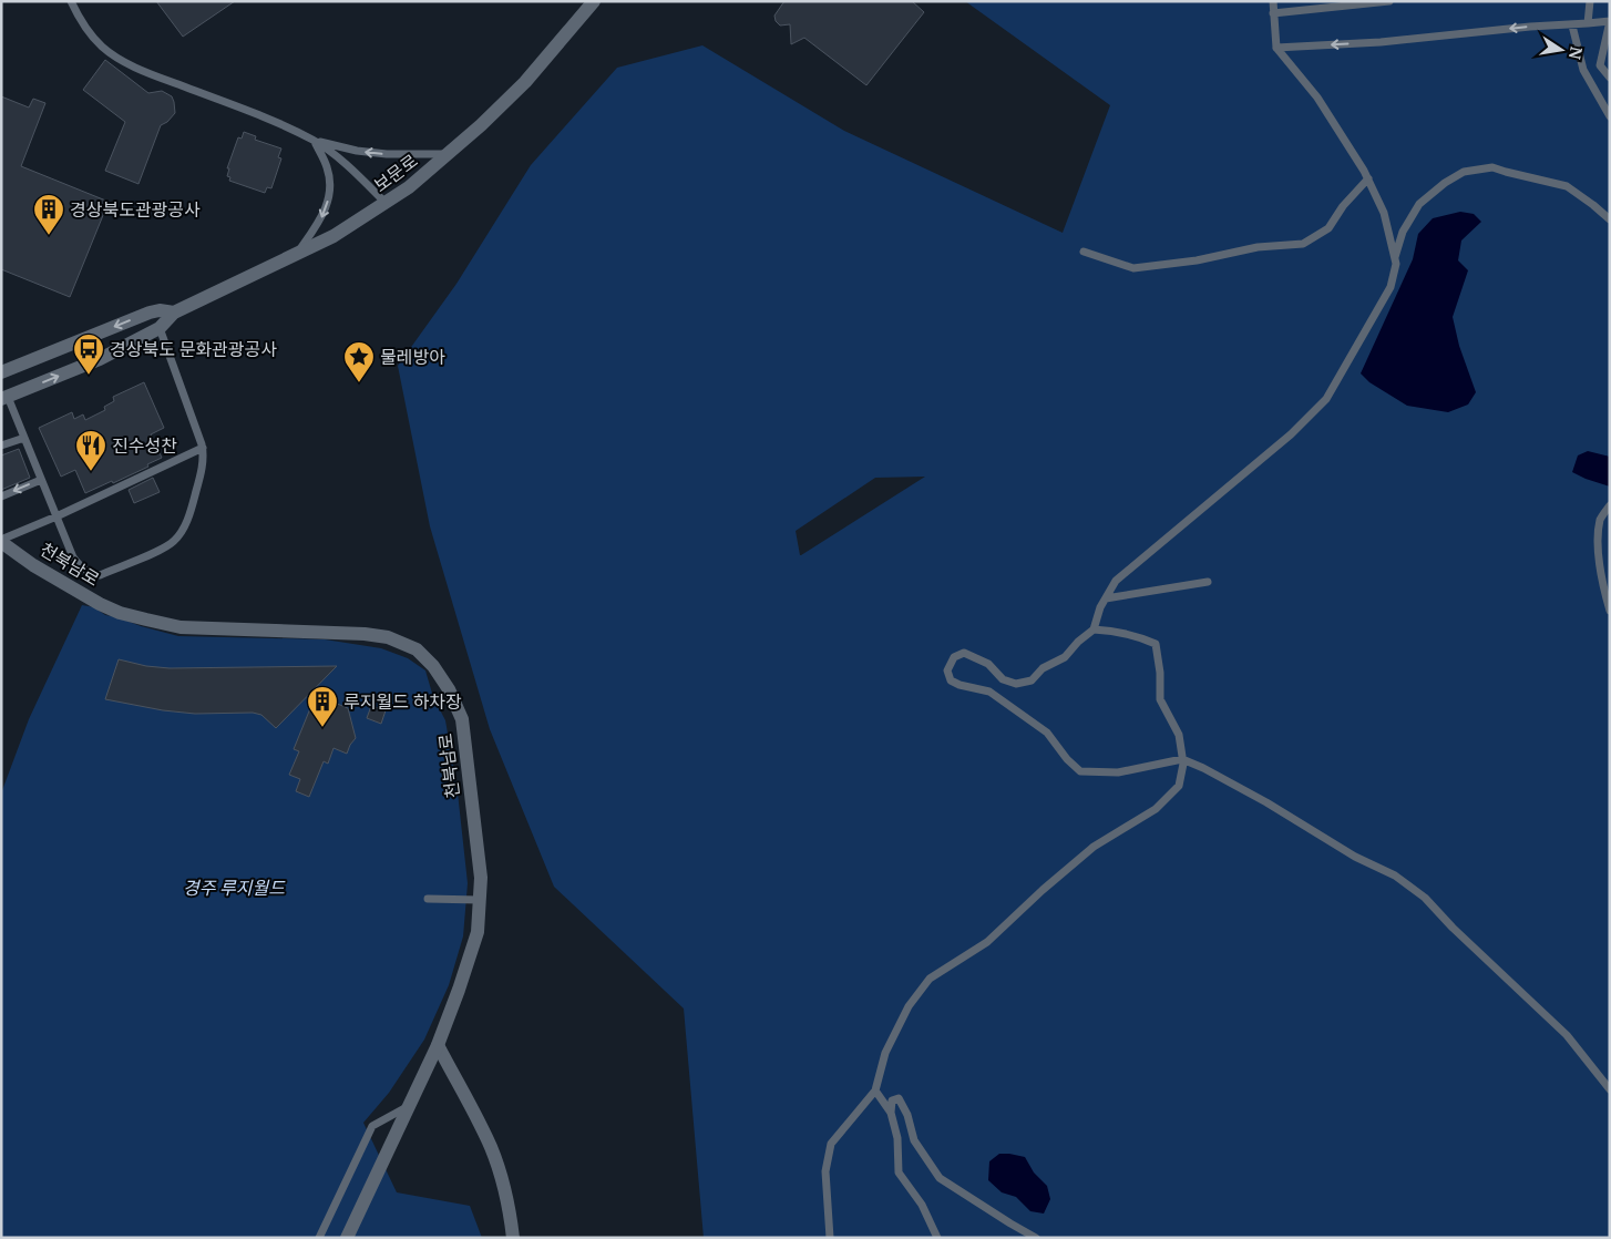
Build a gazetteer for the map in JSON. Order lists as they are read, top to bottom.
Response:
{
  "streets": {
    "street": ["보문로", "천북남로"]
  },
  "parks": ["경주 루지월드"],
  "places": {
    "building": ["경상북도관광공사", "루지월드 하차장"],
    "bus stop": ["경상북도 문화관광공사"],
    "place": ["물레방아"],
    "restaurant": ["진수성찬"]
  },
  "north": "right"
}
